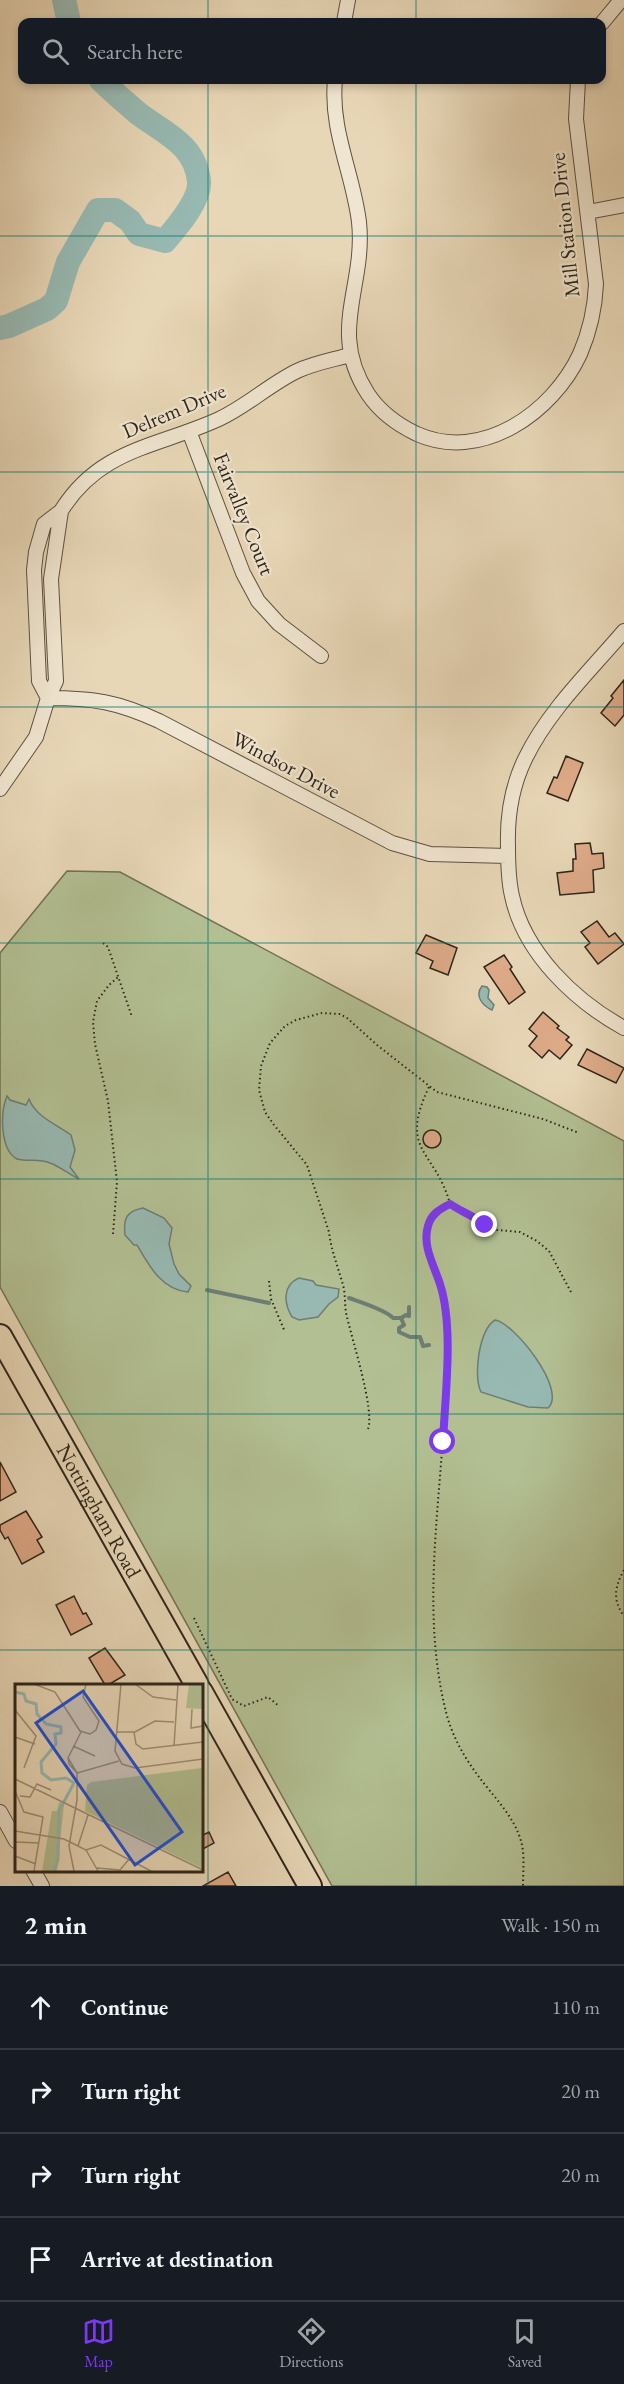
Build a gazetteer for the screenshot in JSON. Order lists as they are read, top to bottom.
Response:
{
  "streets": {
    "main road": ["Nottingham Road"],
    "street": [
      "Mill Station Drive",
      "Delrem Drive",
      "Fairvalley Court",
      "Windsor Drive"
    ]
  },
  "crossings": [
    ["Mill Station Drive", "Delrem Drive"],
    ["Delrem Drive", "Fairvalley Court"],
    ["Delrem Drive", "Windsor Drive"]
  ],
  "page": {
    "search": "Search here",
    "heading": ["2 min", "Walk · 150 m"],
    "list": [
      ["Continue", "110 m"],
      ["Turn right", "20 m"],
      ["Turn right", "20 m"],
      "Arrive at destination"
    ],
    "nav": ["Map", "Directions", "Saved"]
  }
}
